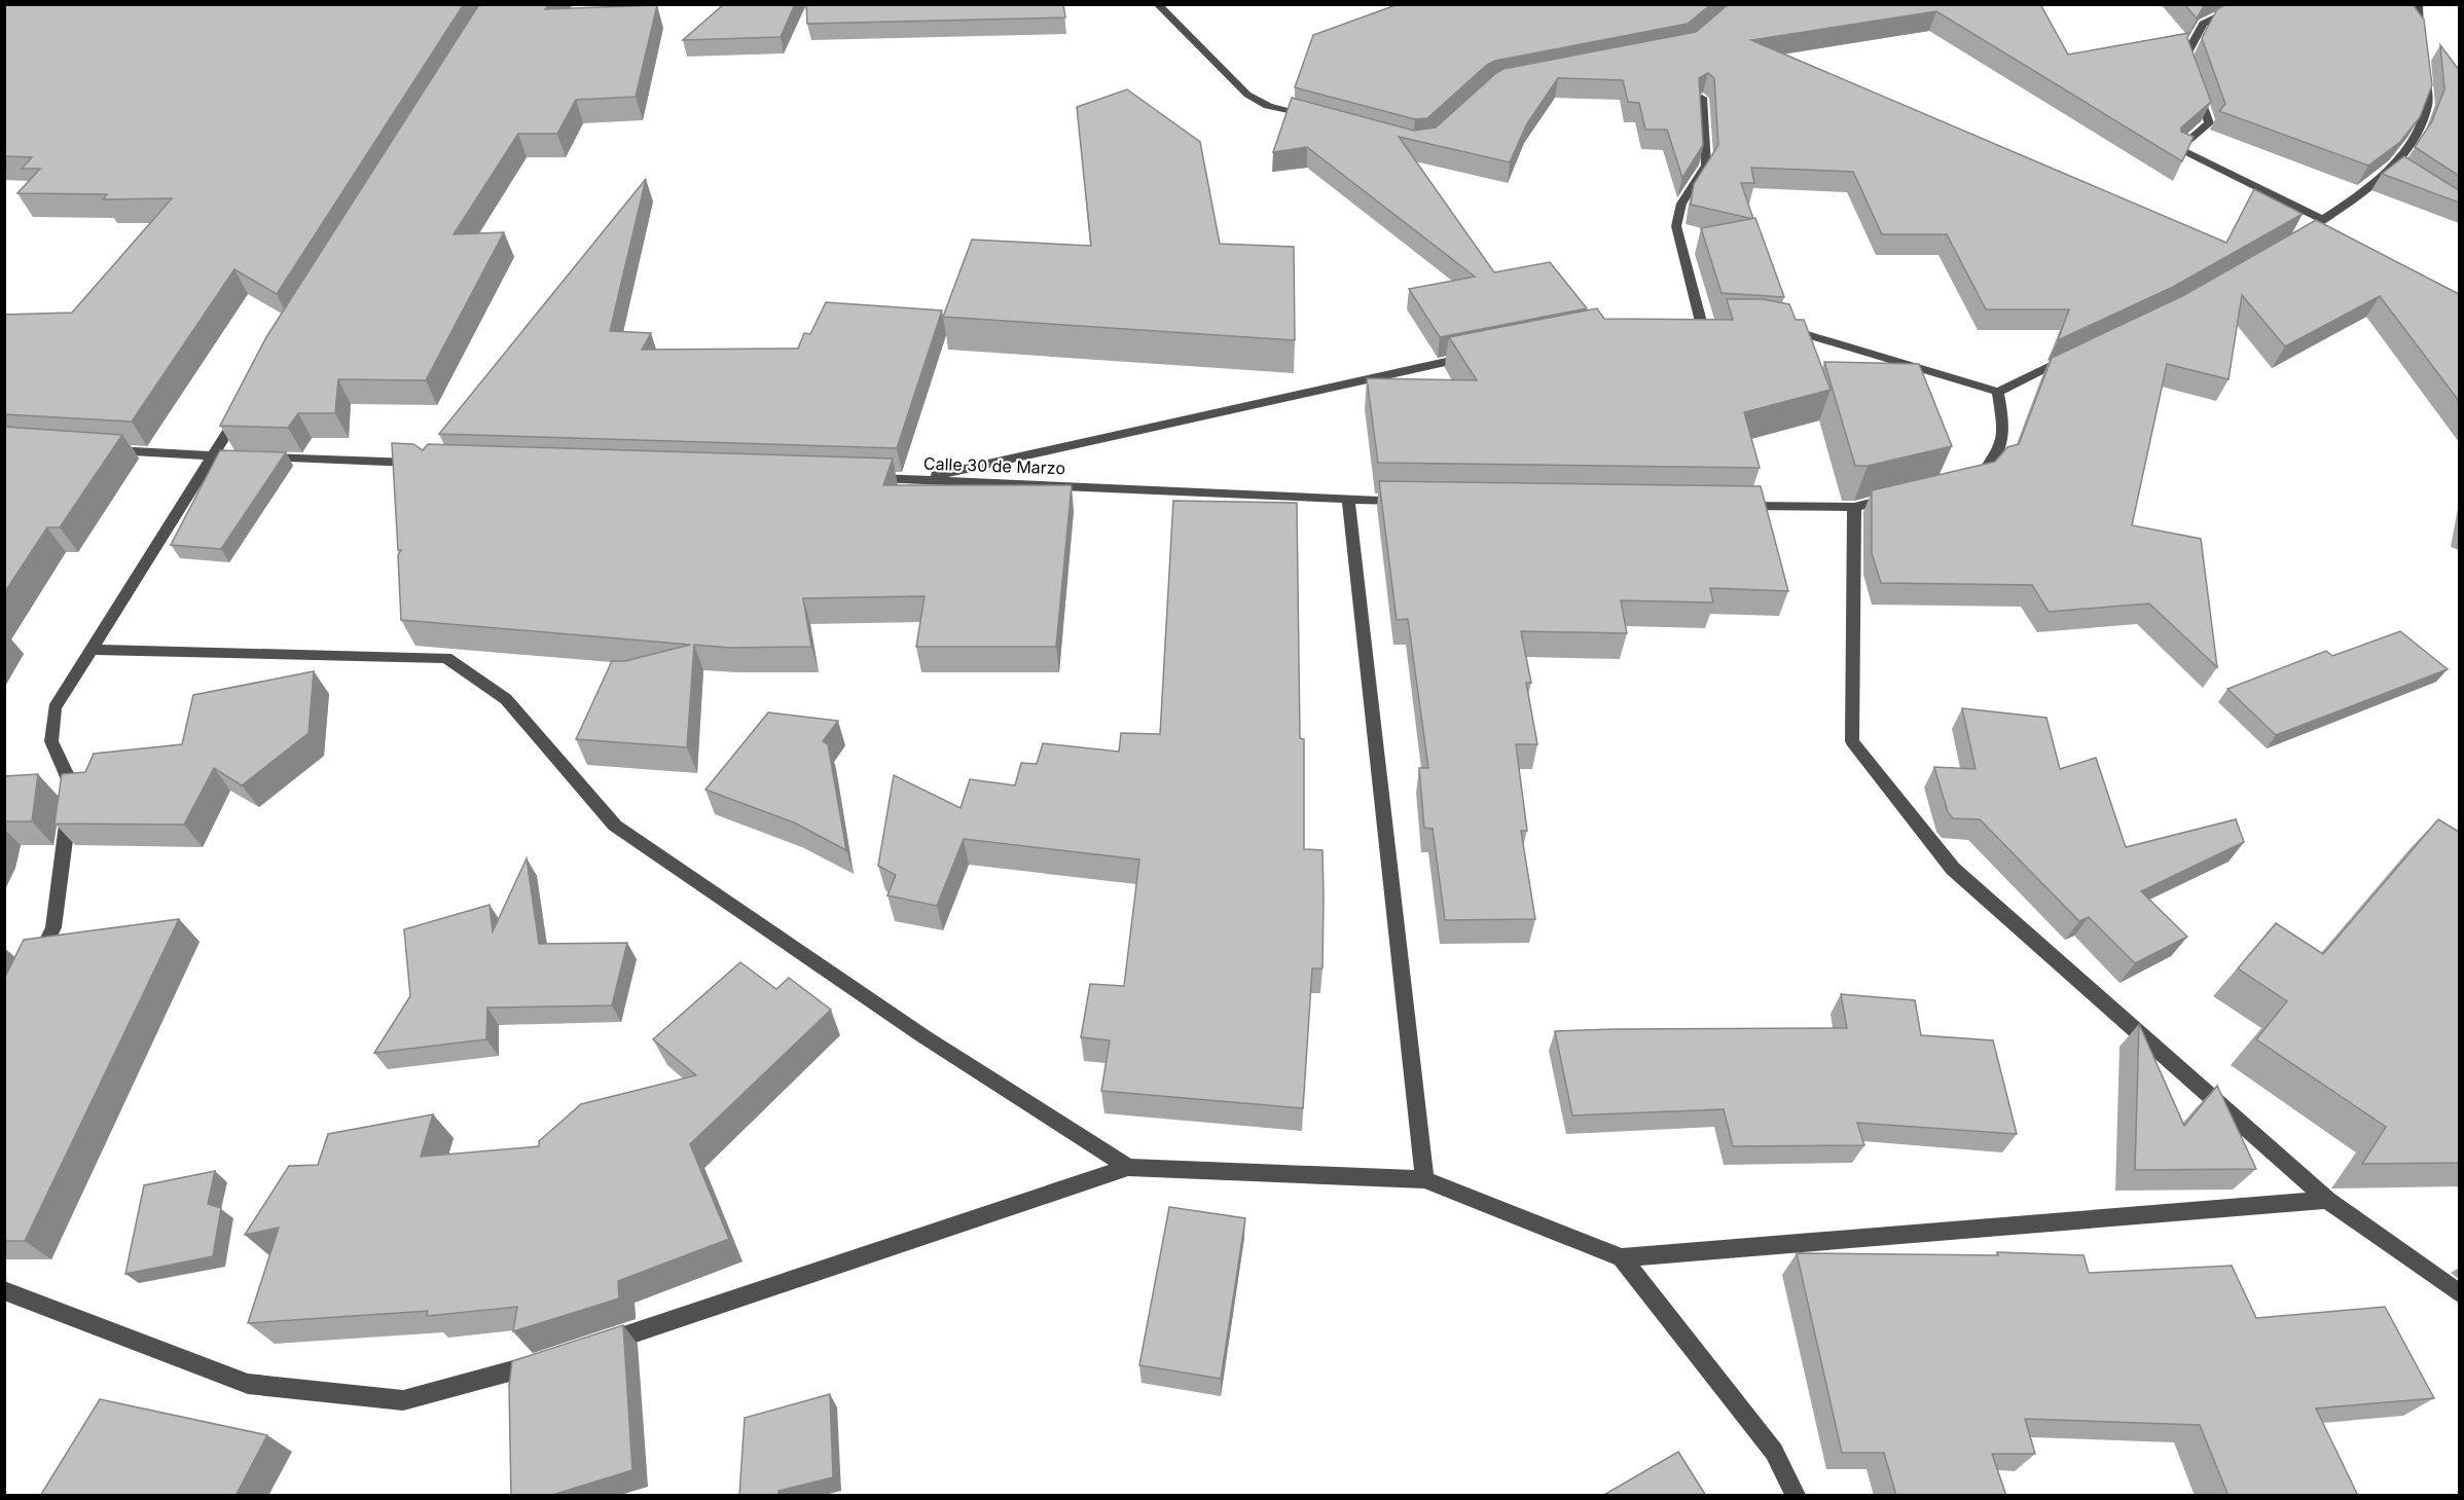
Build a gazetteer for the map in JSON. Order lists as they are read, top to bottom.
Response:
{
  "streets": {
    "street": ["Calle 30 de Marzo"]
  }
}
